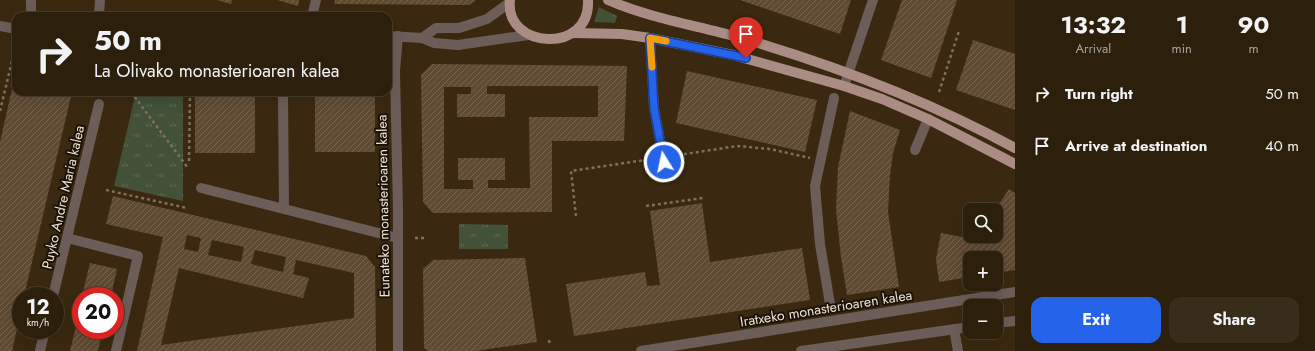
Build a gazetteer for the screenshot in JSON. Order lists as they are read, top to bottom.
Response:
{
  "streets": {
    "street": ["Puyko Andre Maria kalea", "Eunateko monasterioaren kalea", "Iratxeko monasterioaren kalea"]
  },
  "page": {
    "eta": [
      "13:32",
      "Arrival",
      "1",
      "min",
      "90",
      "m"
    ],
    "turn": ["50 m", "La Olivako monasterioaren kalea"],
    "list": [
      {
        "name": "Turn right",
        "value": "50 m"
      },
      {
        "name": "Arrive at destination",
        "value": "40 m"
      }
    ],
    "map_buttons": ["+", "−"],
    "speed": "12 km/h",
    "limit": "20",
    "buttons": ["Exit", "Share"]
  }
}
